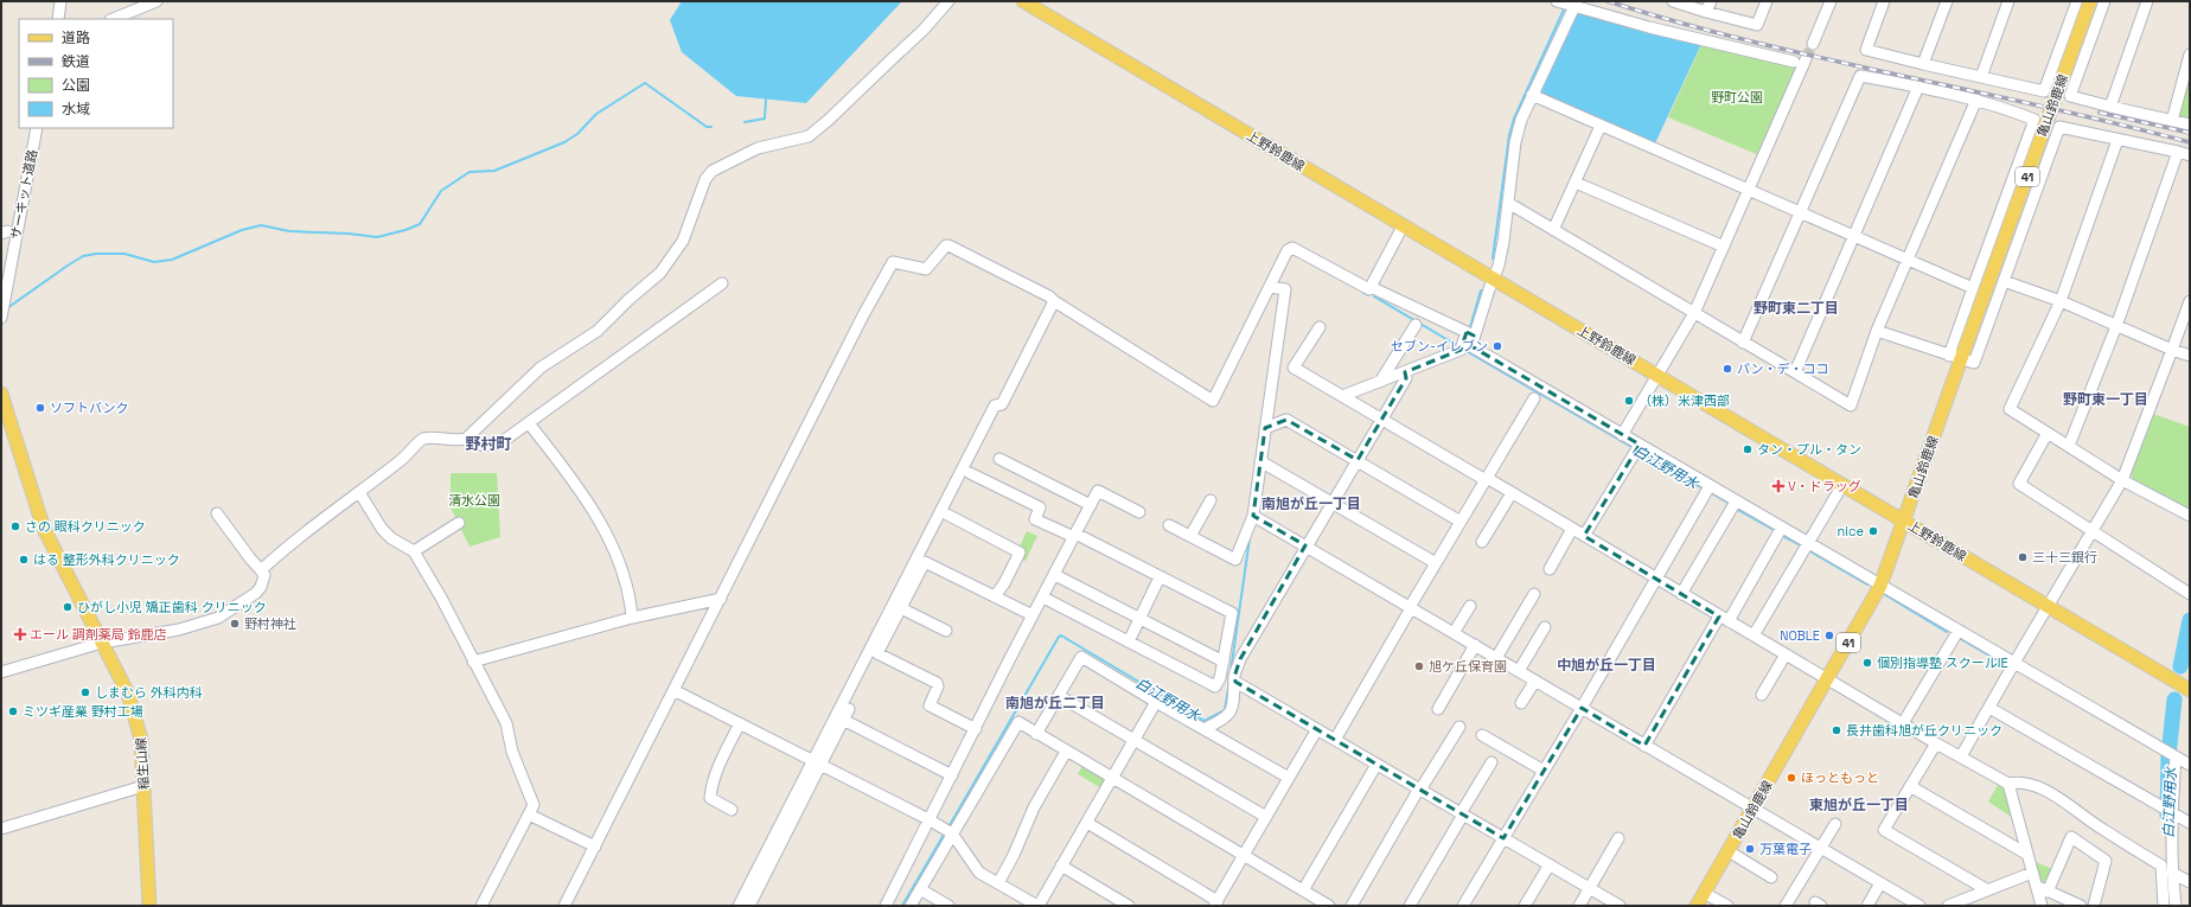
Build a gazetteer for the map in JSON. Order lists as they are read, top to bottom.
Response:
{
  "streets": {
    "main road": [
      "亀山鈴鹿線",
      "上野鈴鹿線",
      "41",
      "稲生山線"
    ],
    "street": ["サーキット道路"]
  },
  "crossings": [
    ["亀山鈴鹿線", "上野鈴鹿線"]
  ],
  "districts": [
    "野町東二丁目",
    "野町東一丁目",
    "野村町",
    "南旭が丘一丁目",
    "中旭が丘一丁目",
    "南旭が丘二丁目",
    "東旭が丘一丁目"
  ],
  "water": ["白江野用水"],
  "parks": ["野町公園", "清水公園"],
  "places": {
    "other": [
      "セブン-イレブン",
      "パン・デ・ココ",
      "（株）米津西部",
      "ソフトバンク",
      "タン・プル・タン",
      "さの 眼科クリニック",
      "nice",
      "三十三銀行",
      "はる 整形外科クリニック",
      "ひがし小児 矯正歯科 クリニック",
      "野村神社",
      "NOBLE",
      "個別指導塾 スクールIE",
      "旭ケ丘保育園",
      "しまむら 外科内科",
      "ミツギ産業 野村工場",
      "長井歯科旭が丘クリニック",
      "ほっともっと",
      "万葉電子"
    ],
    "health": ["V・ドラッグ", "エール 調剤薬局 鈴鹿店"]
  },
  "legend": [
    "道路",
    "鉄道",
    "公園",
    "水域"
  ]
}
